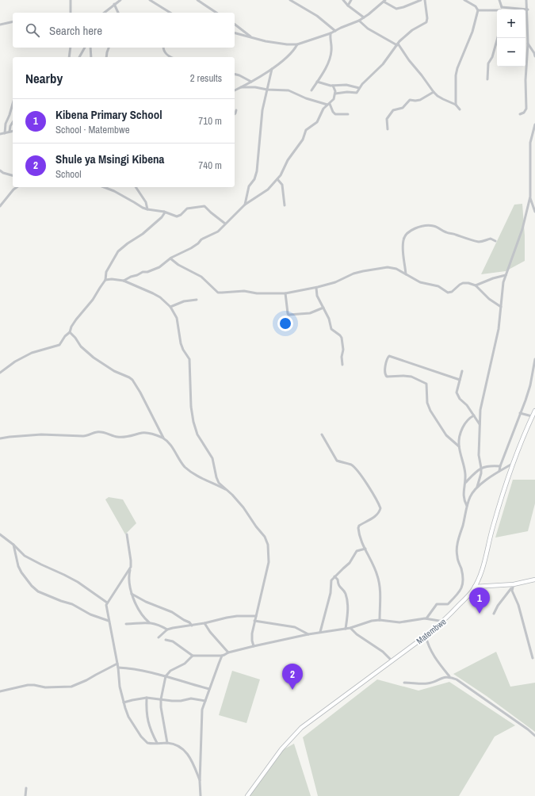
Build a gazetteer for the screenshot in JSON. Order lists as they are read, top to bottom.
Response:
{
  "streets": {
    "main road": ["Matembwe"]
  },
  "page": {
    "map_buttons": ["+", "−"],
    "search": "Search here",
    "heading": ["Nearby", "2 results"],
    "list": [
      {
        "mark": "1",
        "name": "Kibena Primary School",
        "note": "School · Matembwe",
        "value": "710 m"
      },
      {
        "mark": "2",
        "name": "Shule ya Msingi Kibena",
        "note": "School",
        "value": "740 m"
      }
    ],
    "pins": ["1", "2"]
  }
}
